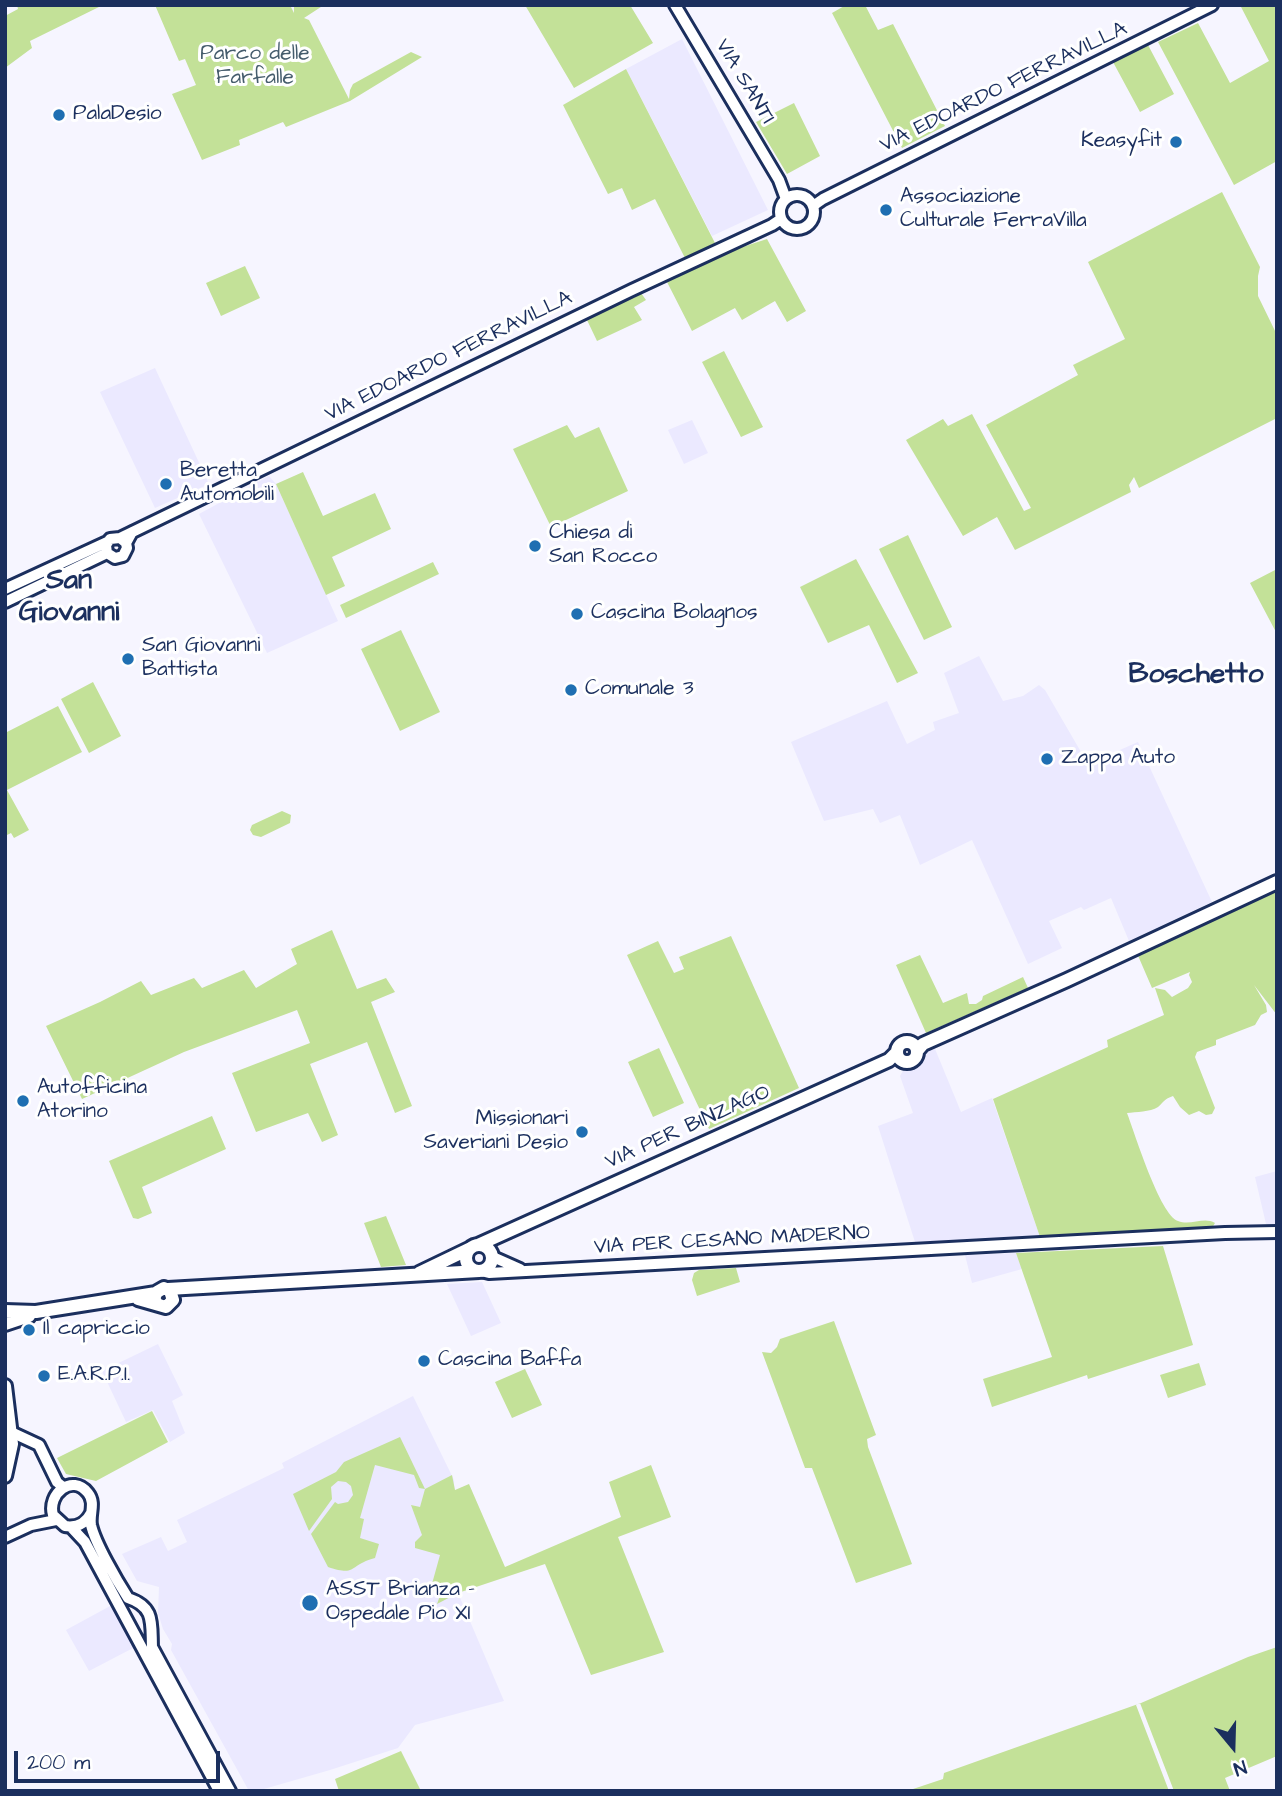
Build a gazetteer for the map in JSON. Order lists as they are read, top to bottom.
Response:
{
  "streets": {
    "main road": ["VIA PER BINZAGO", "VIA PER CESANO MADERNO"],
    "street": ["VIA SANTI", "VIA EDOARDO FERRAVILLA"]
  },
  "crossings": [
    ["VIA SANTI", "VIA EDOARDO FERRAVILLA"],
    ["VIA PER BINZAGO", "VIA PER CESANO MADERNO"]
  ],
  "districts": ["San Giovanni", "Boschetto"],
  "parks": ["Parco delle Farfalle"],
  "places": [
    "PalaDesio",
    "Keasyfit",
    "Associazione Culturale FerraVilla",
    "Beretta Automobili",
    "Chiesa di San Rocco",
    "Cascina Bolagnos",
    "San Giovanni Battista",
    "Comunale 3",
    "Zappa Auto",
    "Autofficina Atorino",
    "Missionari Saveriani Desio",
    "Il capriccio",
    "Cascina Baffa",
    "E.A.R.P.I.",
    "ASST Brianza - Ospedale Pio XI"
  ],
  "scale_bar": "200 m",
  "north": "bottom"
}
